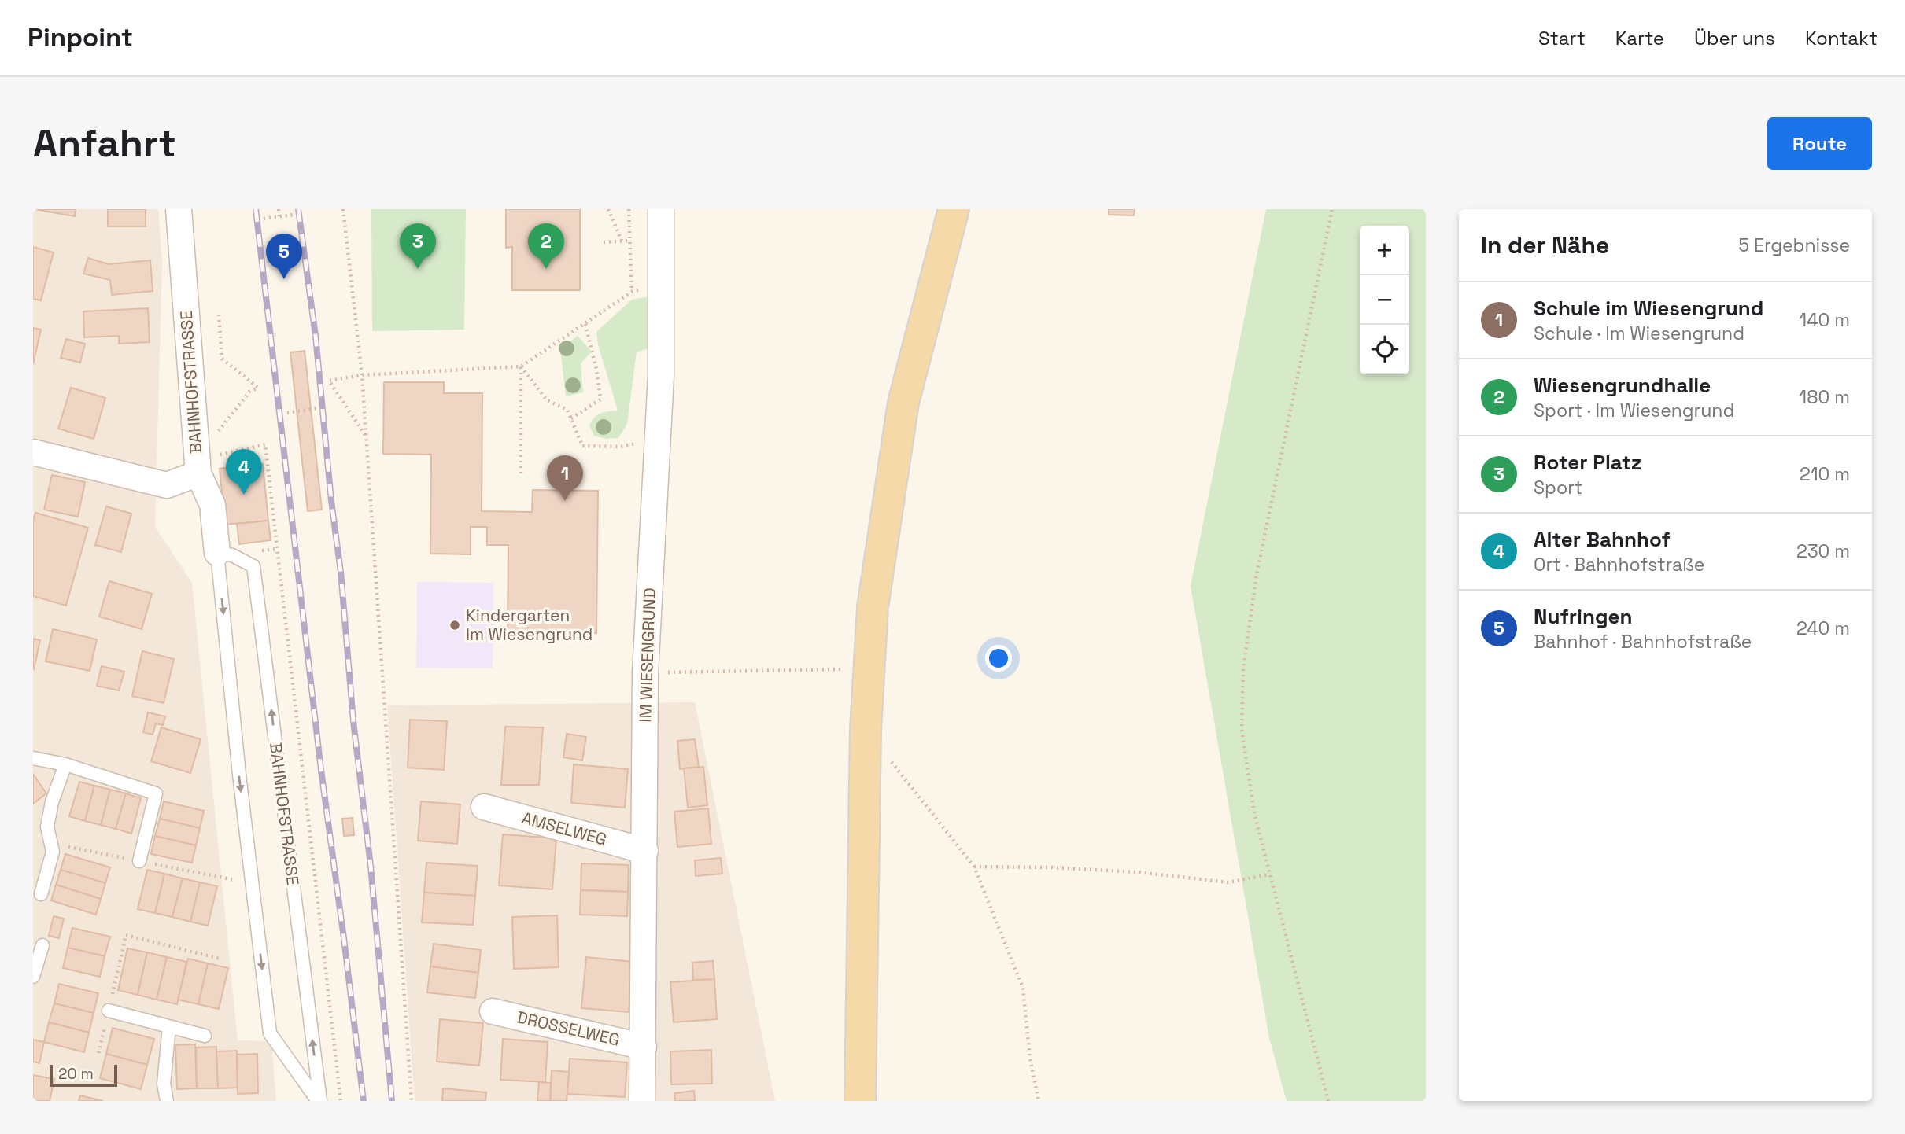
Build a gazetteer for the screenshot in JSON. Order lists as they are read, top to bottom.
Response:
{
  "streets": {
    "street": [
      "BAHNHOFSTRASSE",
      "IM WIESENGRUND",
      "AMSELWEG",
      "DROSSELWEG"
    ]
  },
  "crossings": [
    ["IM WIESENGRUND", "AMSELWEG"],
    ["IM WIESENGRUND", "DROSSELWEG"]
  ],
  "places": ["Kindergarten Im Wiesengrund"],
  "scale_bar": "20 m",
  "page": {
    "header": "Pinpoint",
    "nav": [
      "Start",
      "Karte",
      "Über uns",
      "Kontakt"
    ],
    "buttons": "Route",
    "title": "Anfahrt",
    "heading": ["In der Nähe", "5 Ergebnisse"],
    "pins": [
      "2",
      "3",
      "5",
      "4",
      "1"
    ],
    "map_buttons": ["+", "−"],
    "list": [
      {
        "mark": "1",
        "name": "Schule im Wiesengrund",
        "note": "Schule · Im Wiesengrund",
        "value": "140 m"
      },
      {
        "mark": "2",
        "name": "Wiesengrundhalle",
        "note": "Sport · Im Wiesengrund",
        "value": "180 m"
      },
      {
        "mark": "3",
        "name": "Roter Platz",
        "note": "Sport",
        "value": "210 m"
      },
      {
        "mark": "4",
        "name": "Alter Bahnhof",
        "note": "Ort · Bahnhofstraße",
        "value": "230 m"
      },
      {
        "mark": "5",
        "name": "Nufringen",
        "note": "Bahnhof · Bahnhofstraße",
        "value": "240 m"
      }
    ],
    "scale": "20 m"
  }
}
